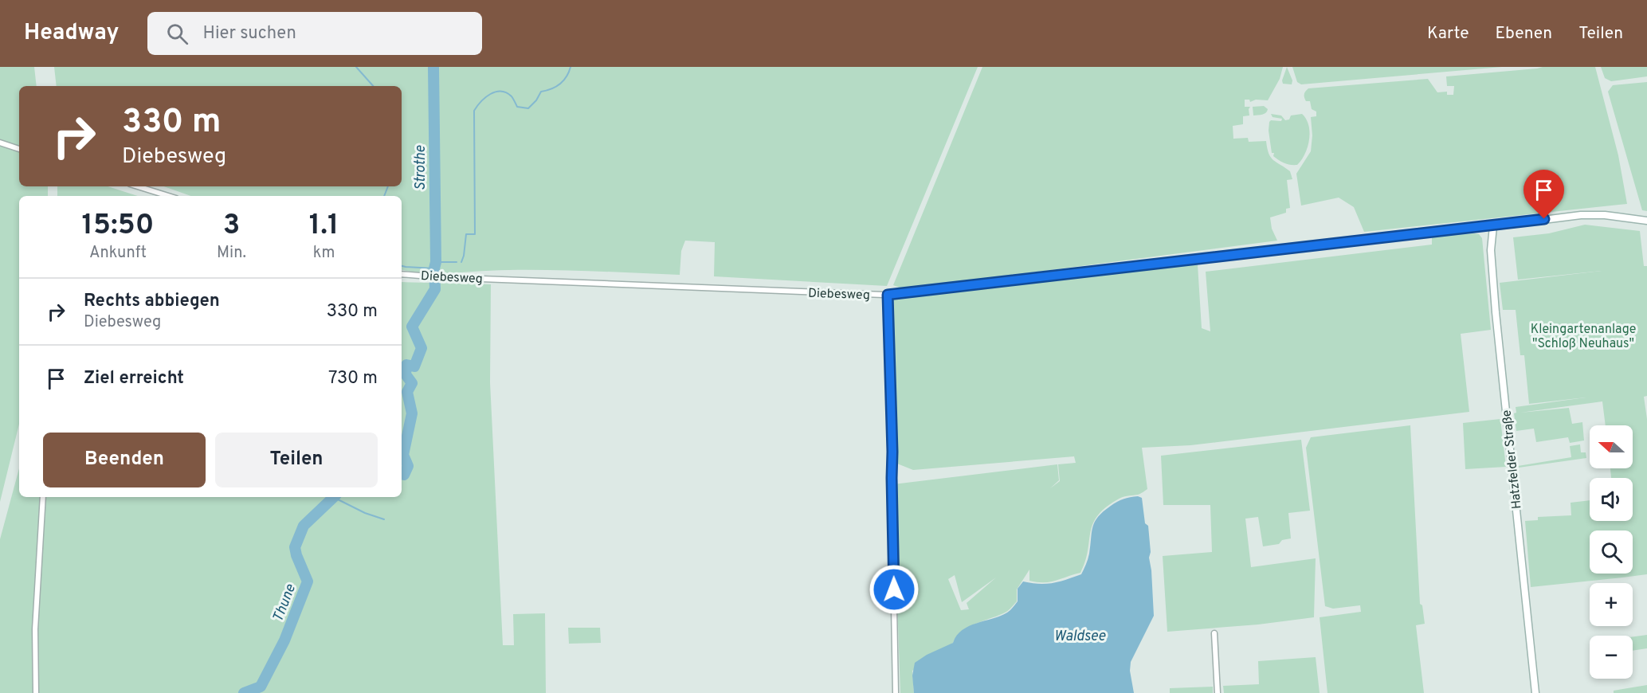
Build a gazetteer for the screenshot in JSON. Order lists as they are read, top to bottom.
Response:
{
  "streets": {
    "street": ["Diebesweg", "Hatzfelder Straße"]
  },
  "crossings": [
    ["Diebesweg", "Hatzfelder Straße"]
  ],
  "water": ["Strothe", "Thune", "Waldsee"],
  "parks": ["Kleingartenanlage \"Schloß Neuhaus\""],
  "north": "left",
  "page": {
    "header": "Headway",
    "search": "Hier suchen",
    "nav": ["Karte", "Ebenen", "Teilen"],
    "turn": ["330 m", "Diebesweg"],
    "eta": [
      "15:50",
      "Ankunft",
      "3",
      "Min.",
      "1.1",
      "km"
    ],
    "list": [
      {
        "name": "Rechts abbiegen",
        "note": "Diebesweg",
        "value": "330 m"
      },
      {
        "name": "Ziel erreicht",
        "value": "730 m"
      }
    ],
    "buttons": ["Beenden", "Teilen"],
    "map_buttons": ["+", "−"]
  }
}
